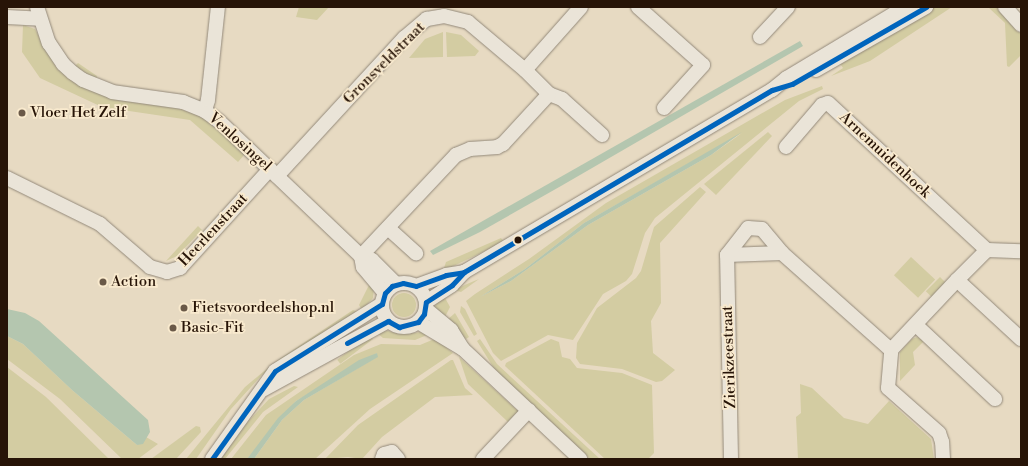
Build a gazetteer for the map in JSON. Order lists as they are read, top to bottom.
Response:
{
  "streets": {
    "street": [
      "Gronsveldstraat",
      "Venlosingel",
      "Arnemuidenhoek",
      "Heerlenstraat",
      "Zierikzeestraat"
    ]
  },
  "crossings": [
    ["Gronsveldstraat", "Venlosingel"],
    ["Gronsveldstraat", "Heerlenstraat"],
    ["Venlosingel", "Heerlenstraat"]
  ],
  "places": [
    "Vloer Het Zelf",
    "Action",
    "Fietsvoordeelshop.nl",
    "Basic-Fit"
  ]
}
